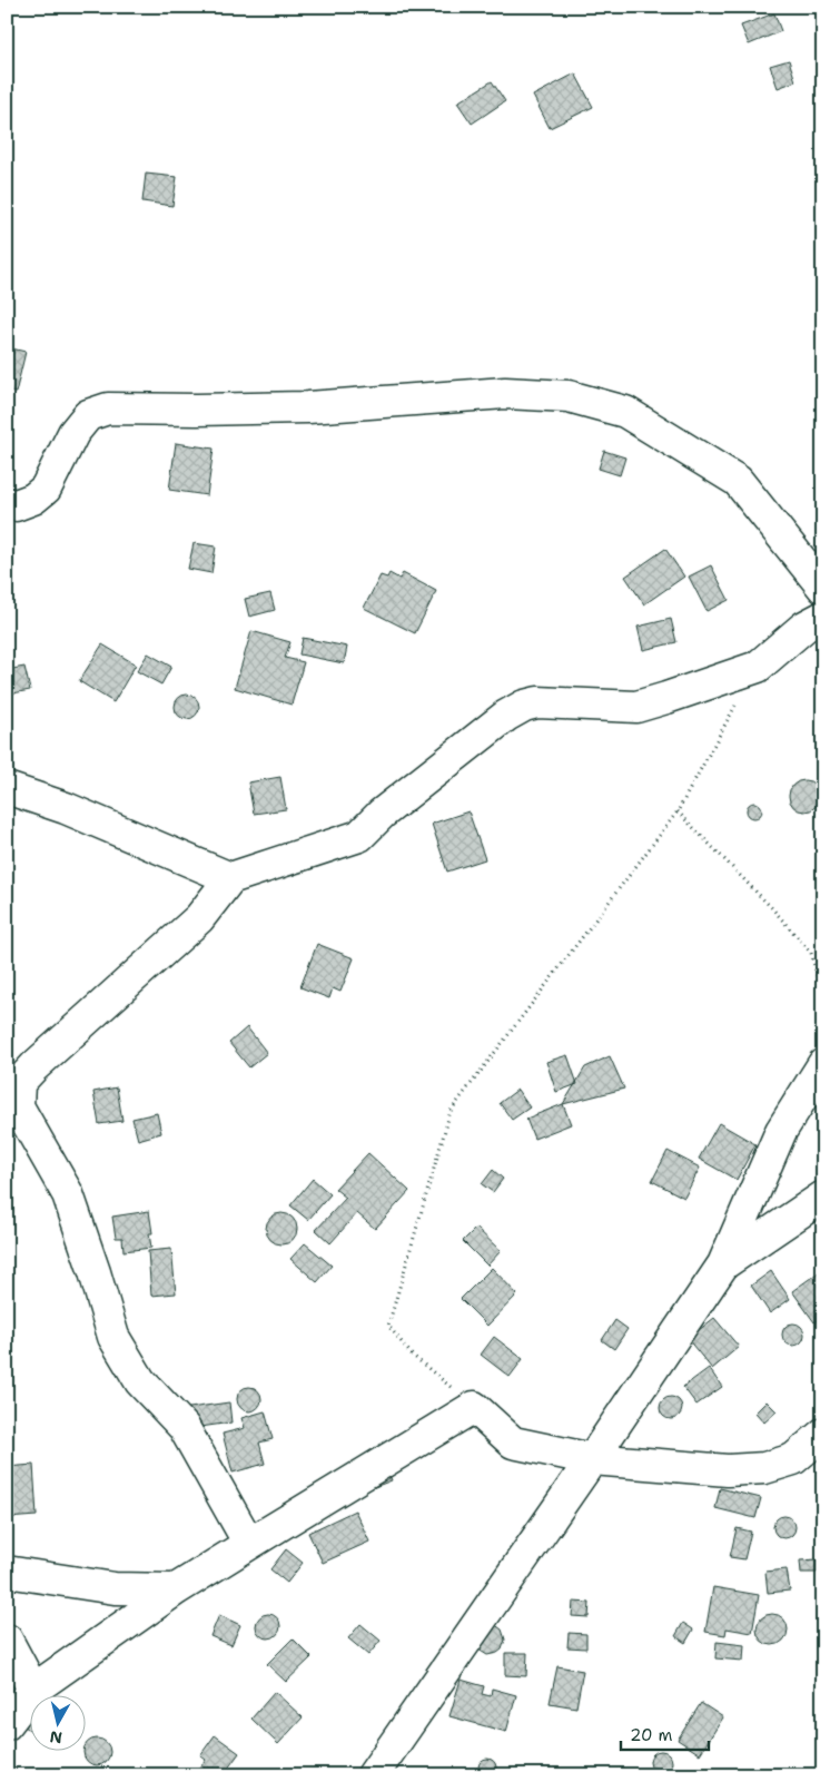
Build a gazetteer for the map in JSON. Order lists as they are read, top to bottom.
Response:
{
  "scale_bar": "20 m",
  "north": "bottom"
}
